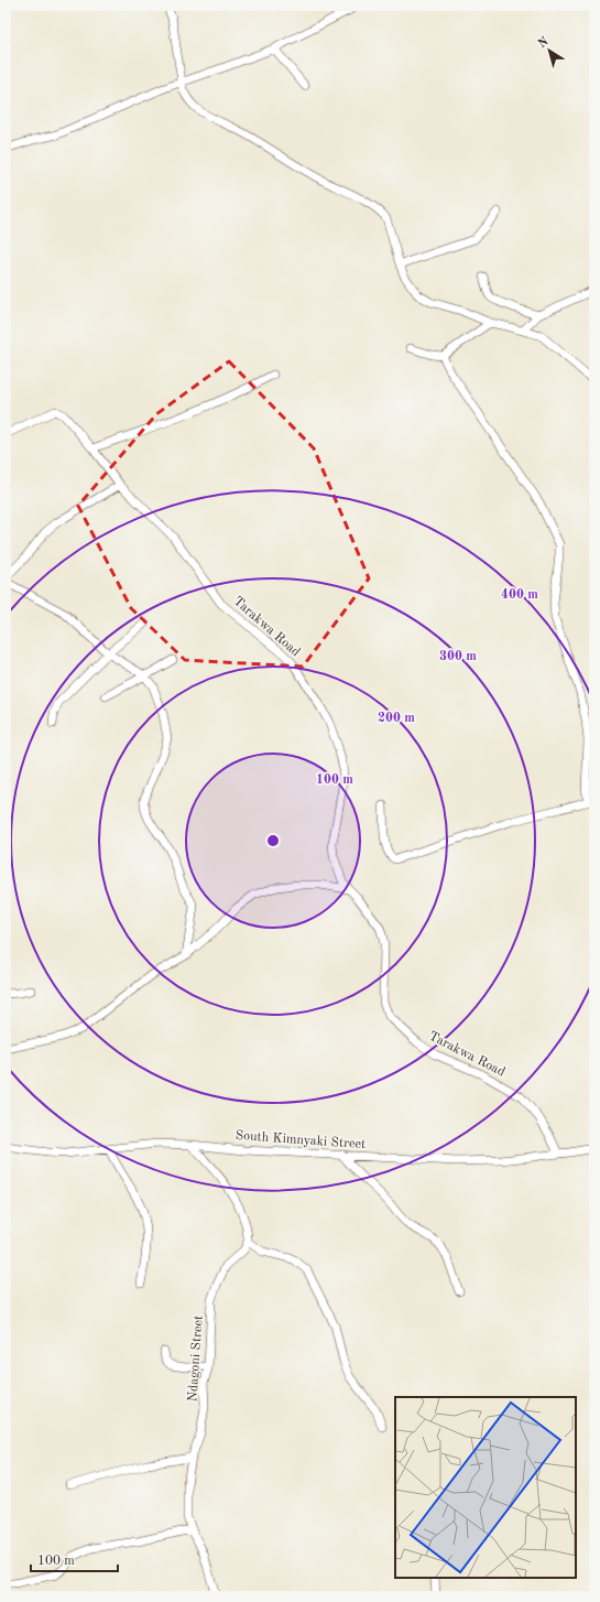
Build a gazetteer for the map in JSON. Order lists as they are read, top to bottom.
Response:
{
  "streets": {
    "street": ["Tarakwa Road", "South Kimnyaki Street", "Ndagoni Street"]
  },
  "crossings": [
    ["Tarakwa Road", "South Kimnyaki Street"]
  ],
  "scale_bar": "100 m",
  "north": "top left",
  "rings": [
    "400 m",
    "300 m",
    "200 m",
    "100 m"
  ]
}
